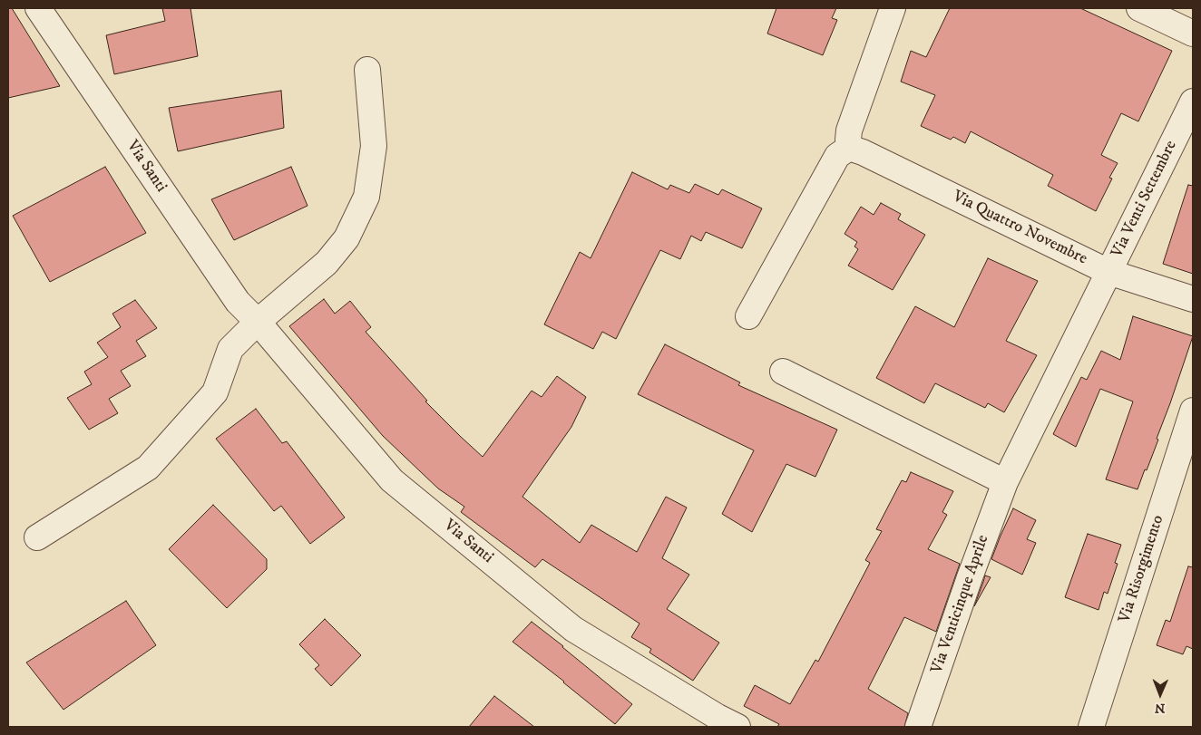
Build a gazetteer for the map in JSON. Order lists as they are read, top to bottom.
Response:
{
  "streets": {
    "street": [
      "Via Santi",
      "Via Venti Settembre",
      "Via Quattro Novembre",
      "Via Risorgimento",
      "Via Venticinque Aprile"
    ]
  },
  "crossings": [
    ["Via Venti Settembre", "Via Quattro Novembre"],
    ["Via Venti Settembre", "Via Venticinque Aprile"],
    ["Via Quattro Novembre", "Via Venticinque Aprile"]
  ],
  "north": "bottom"
}
